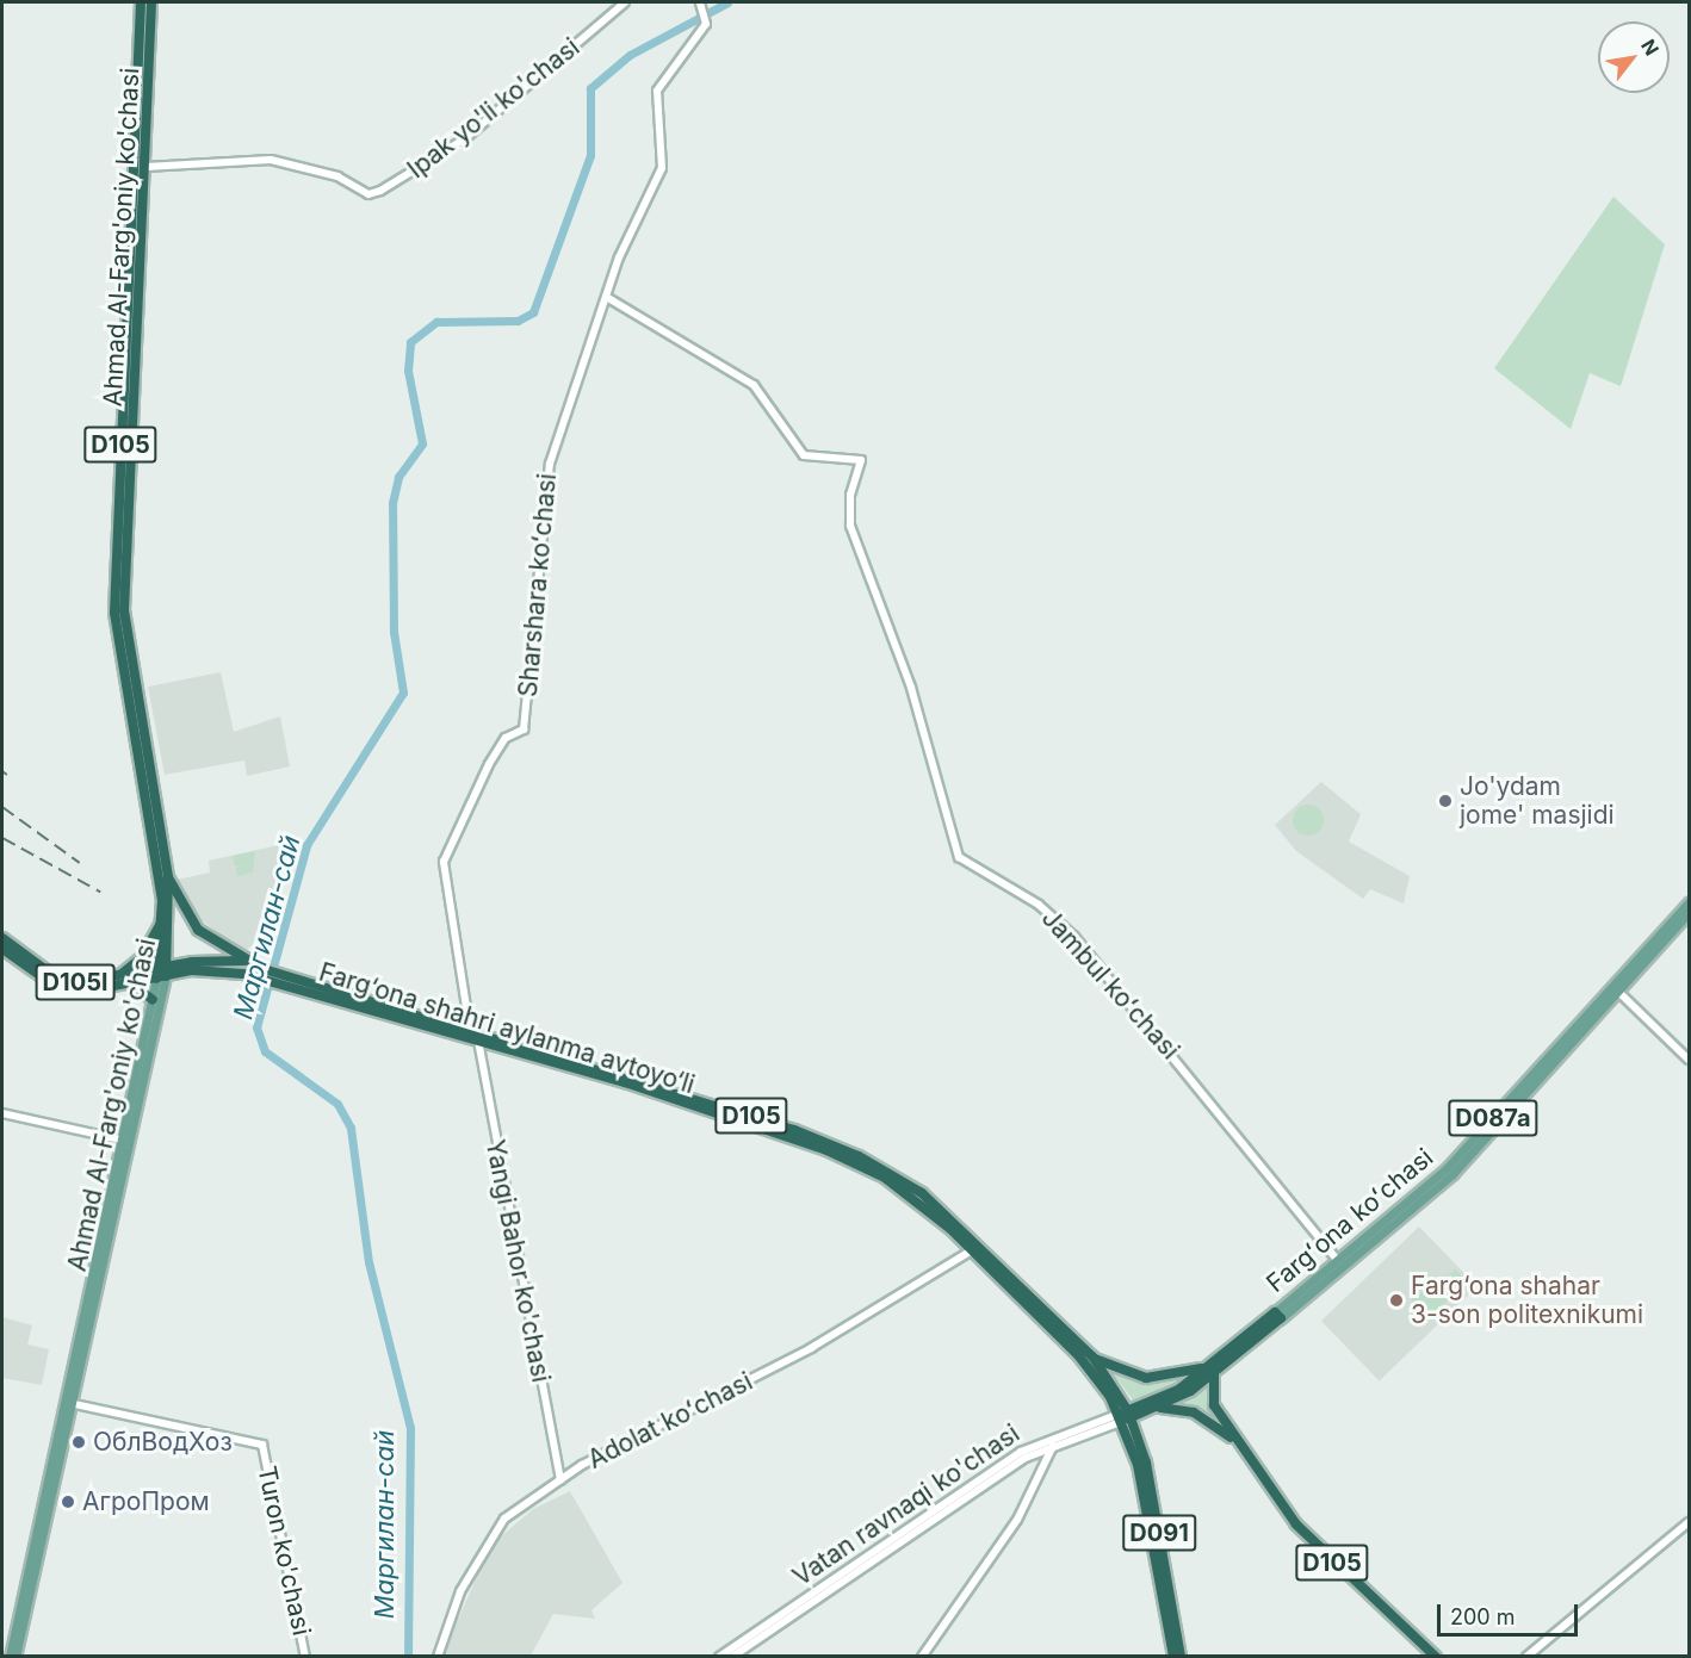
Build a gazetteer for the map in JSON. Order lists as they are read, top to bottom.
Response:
{
  "streets": {
    "highway": [
      "Ahmad Al-Farg'oniy ko'chasi",
      "D105",
      "D105l",
      "Farg‘ona shahri aylanma avtoyo‘li",
      "Fargʻona koʻchasi",
      "D091"
    ],
    "main road": ["D087a"],
    "street": [
      "Ipak yo'li ko'chasi",
      "Sharshara koʻchasi",
      "Jambul koʻchasi",
      "Yangi Bahor ko'chasi",
      "Adolat koʻchasi",
      "Vatan ravnaqi ko'chasi",
      "Turon ko'chasi"
    ]
  },
  "crossings": [
    ["Ipak yo'li ko'chasi", "Ahmad Al-Farg'oniy ko'chasi"],
    ["Ahmad Al-Farg'oniy ko'chasi", "D105"],
    ["Ahmad Al-Farg'oniy ko'chasi", "D105l"],
    ["Ahmad Al-Farg'oniy ko'chasi", "Turon ko'chasi"],
    ["D105", "D105l"],
    ["D105", "Farg‘ona shahri aylanma avtoyo‘li"],
    ["D105", "Fargʻona koʻchasi"],
    ["Sharshara koʻchasi", "Jambul koʻchasi"],
    ["Sharshara koʻchasi", "Farg‘ona shahri aylanma avtoyo‘li"],
    ["Jambul koʻchasi", "Fargʻona koʻchasi"],
    ["Farg‘ona shahri aylanma avtoyo‘li", "Fargʻona koʻchasi"],
    ["Farg‘ona shahri aylanma avtoyo‘li", "Yangi Bahor ko'chasi"],
    ["Farg‘ona shahri aylanma avtoyo‘li", "Adolat koʻchasi"],
    ["Farg‘ona shahri aylanma avtoyo‘li", "Vatan ravnaqi ko'chasi"],
    ["Farg‘ona shahri aylanma avtoyo‘li", "D091"],
    ["Fargʻona koʻchasi", "Vatan ravnaqi ko'chasi"],
    ["Fargʻona koʻchasi", "D091"],
    ["Yangi Bahor ko'chasi", "Adolat koʻchasi"],
    ["Vatan ravnaqi ko'chasi", "D091"]
  ],
  "water": ["Маргилан-сай"],
  "places": [
    "Jo'ydam jome' masjidi",
    "Farg‘ona shahar 3-son politexnikumi",
    "ОблВодХоз",
    "АгроПром"
  ],
  "scale_bar": "200 m",
  "north": "top right"
}
